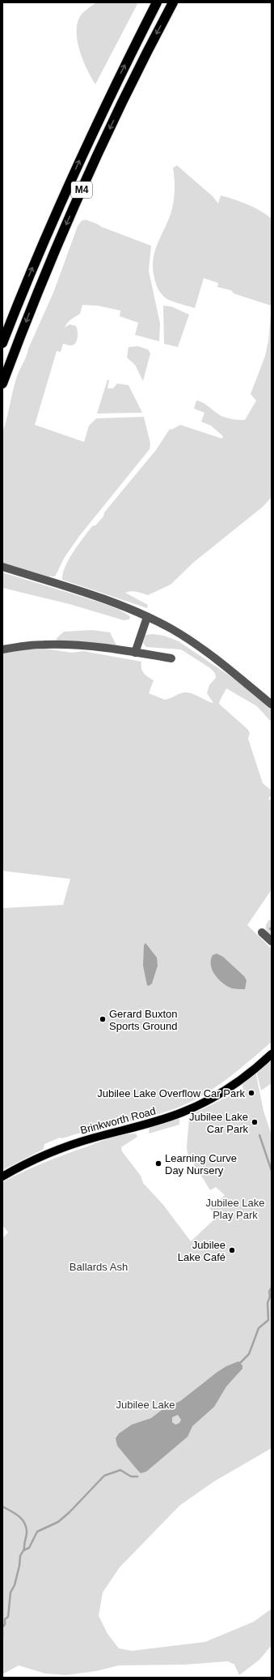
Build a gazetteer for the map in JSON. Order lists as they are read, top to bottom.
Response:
{
  "streets": {
    "highway": ["M4"],
    "main road": ["Brinkworth Road"]
  },
  "parks": ["Jubilee Lake Play Park", "Ballards Ash", "Jubilee Lake"],
  "places": [
    "Gerard Buxton Sports Ground",
    "Jubilee Lake Overflow Car Park",
    "Jubilee Lake Car Park",
    "Learning Curve Day Nursery",
    "Jubilee Lake Café"
  ]
}
